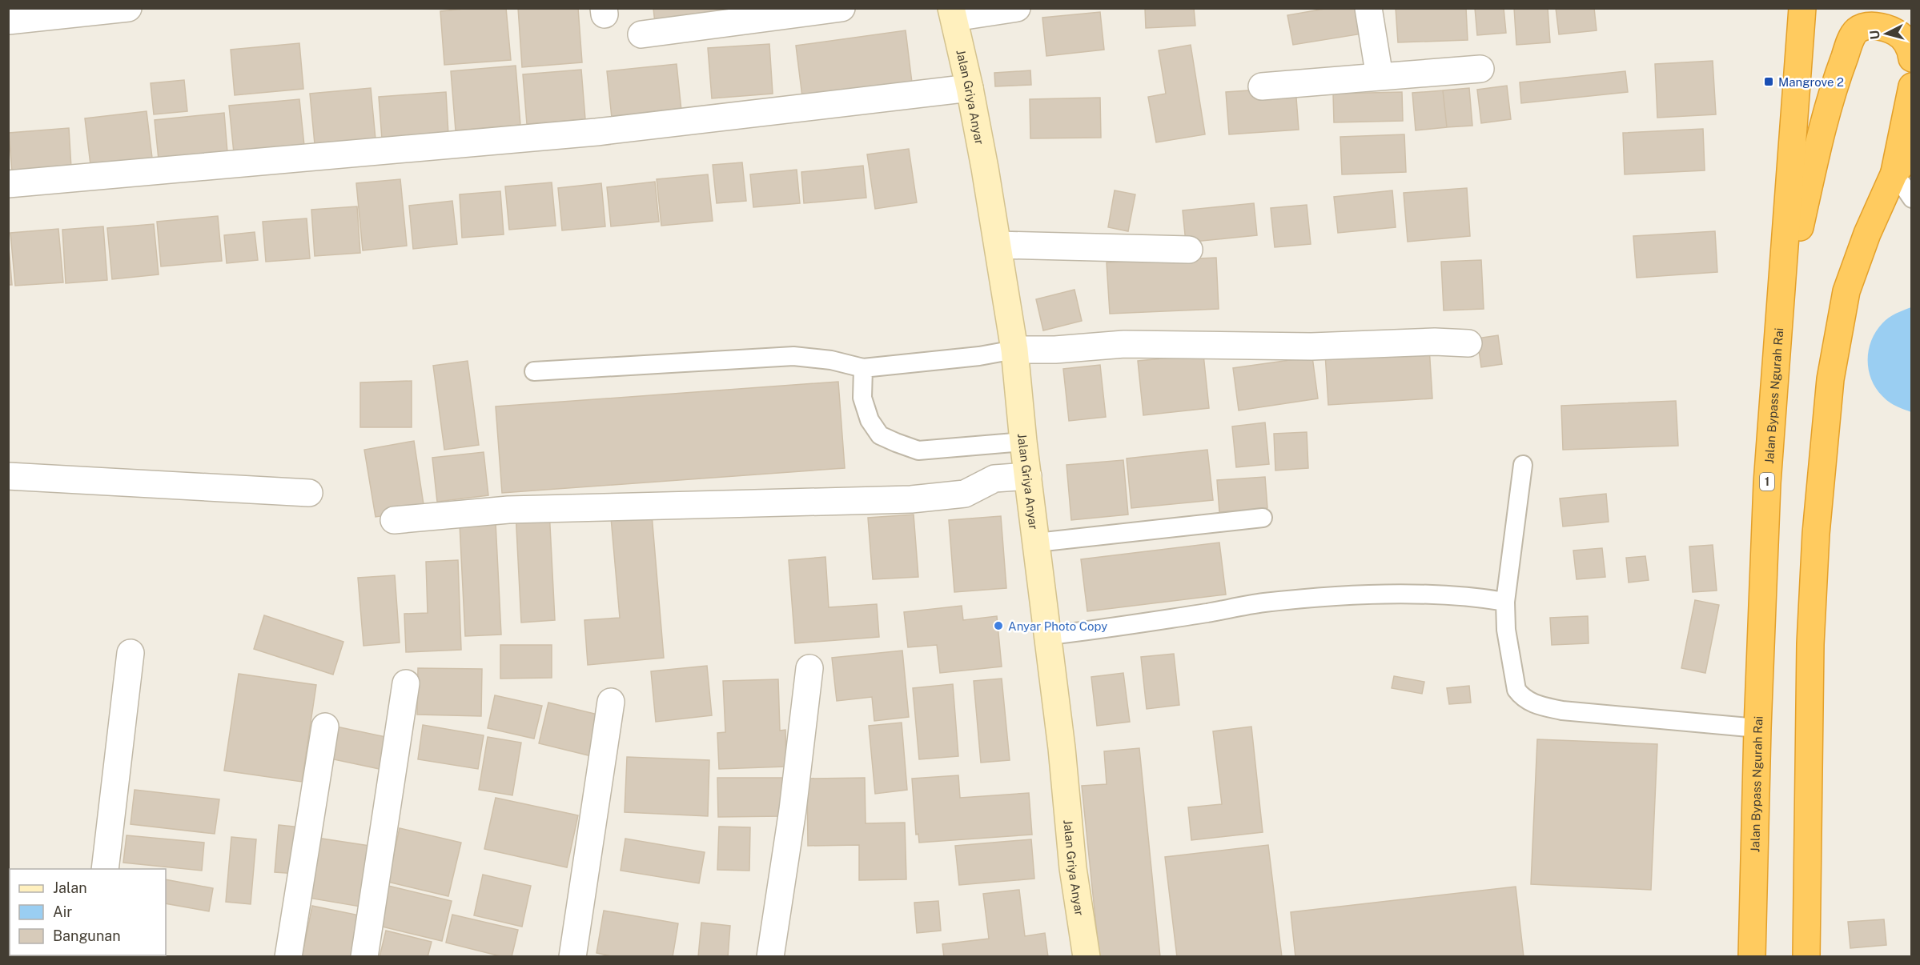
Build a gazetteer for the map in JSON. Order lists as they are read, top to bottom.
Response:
{
  "streets": {
    "highway": ["Jalan Bypass Ngurah Rai", "1"],
    "street": ["Jalan Griya Anyar"]
  },
  "places": {
    "transit": ["Mangrove 2"],
    "other": ["Anyar Photo Copy"]
  },
  "legend": ["Jalan", "Air", "Bangunan"],
  "north": "left"
}
